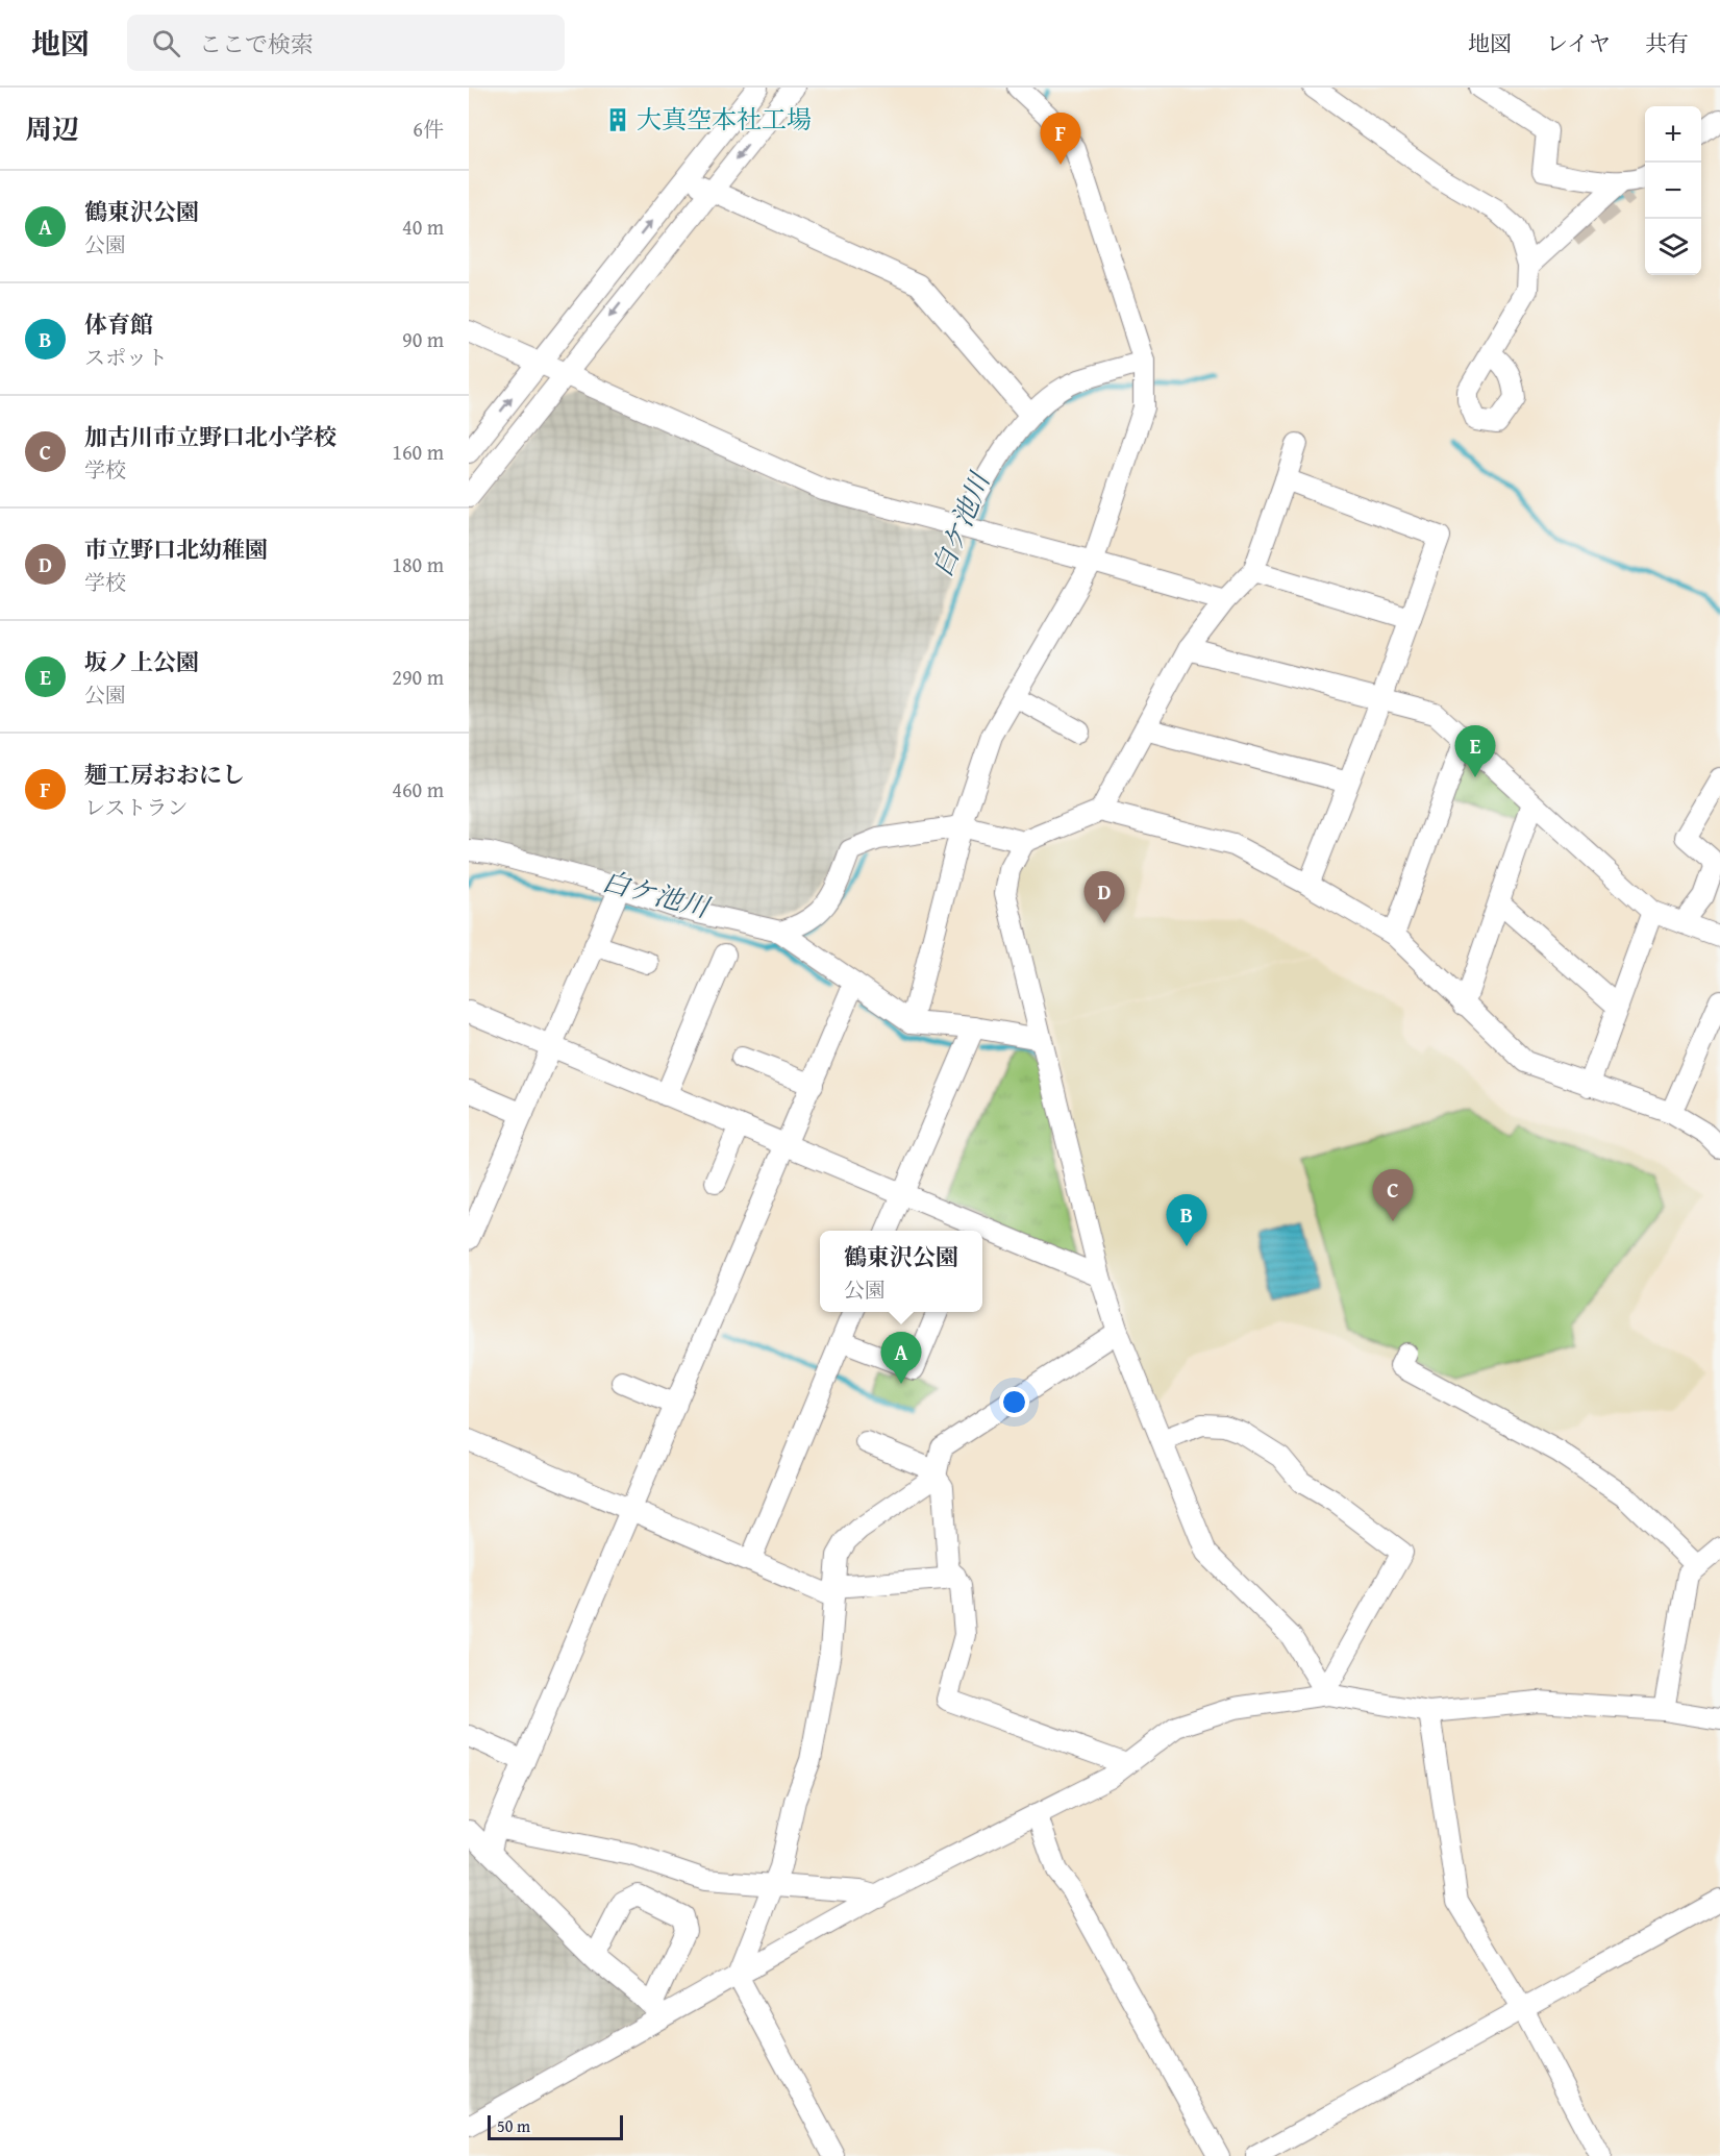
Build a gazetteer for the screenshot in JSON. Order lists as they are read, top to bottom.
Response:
{
  "water": ["白ケ池川"],
  "places": {
    "building": ["大真空本社工場"]
  },
  "scale_bar": "50 m",
  "page": {
    "header": "地図",
    "search": "ここで検索",
    "nav": ["地図", "レイヤ", "共有"],
    "heading": ["周辺", "6件"],
    "map_buttons": ["+", "−"],
    "pins": [
      "F",
      "E",
      "D",
      "C",
      "B",
      "A"
    ],
    "list": [
      {
        "mark": "A",
        "name": "鶴東沢公園",
        "note": "公園",
        "value": "40 m"
      },
      {
        "mark": "B",
        "name": "体育館",
        "note": "スポット",
        "value": "90 m"
      },
      {
        "mark": "C",
        "name": "加古川市立野口北小学校",
        "note": "学校",
        "value": "160 m"
      },
      {
        "mark": "D",
        "name": "市立野口北幼稚園",
        "note": "学校",
        "value": "180 m"
      },
      {
        "mark": "E",
        "name": "坂ノ上公園",
        "note": "公園",
        "value": "290 m"
      },
      {
        "mark": "F",
        "name": "麺工房おおにし",
        "note": "レストラン",
        "value": "460 m"
      }
    ],
    "popup": ["鶴東沢公園", "公園"],
    "scale": "50 m"
  }
}
